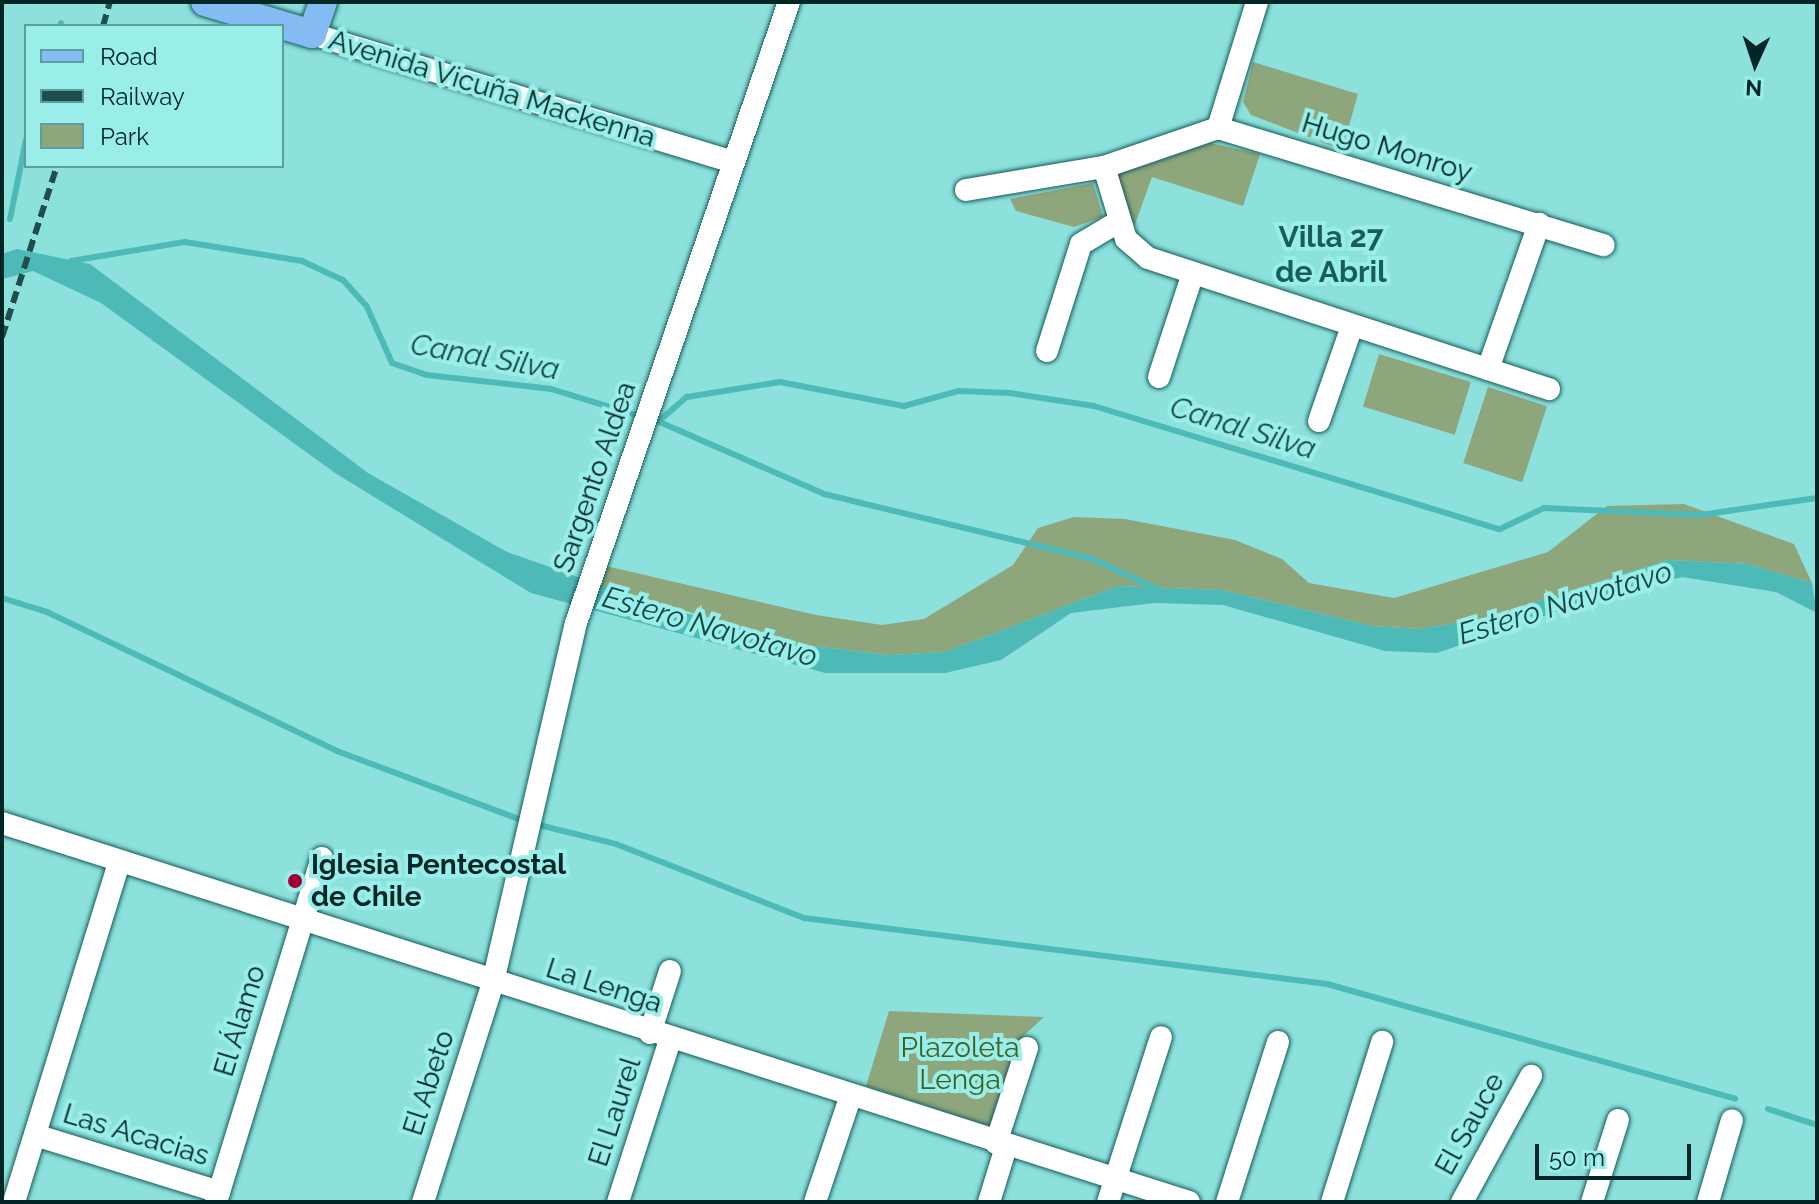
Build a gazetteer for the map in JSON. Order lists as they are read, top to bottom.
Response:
{
  "streets": {
    "main road": ["Avenida Vicuña Mackenna"],
    "street": [
      "Hugo Monroy",
      "Sargento Aldea",
      "La Lenga",
      "El Álamo",
      "El Abeto",
      "El Laurel",
      "El Sauce",
      "Las Acacias"
    ]
  },
  "crossings": [
    ["Avenida Vicuña Mackenna", "Sargento Aldea"],
    ["Sargento Aldea", "La Lenga"],
    ["Sargento Aldea", "El Abeto"],
    ["La Lenga", "El Álamo"],
    ["La Lenga", "El Abeto"],
    ["La Lenga", "El Laurel"],
    ["El Álamo", "Las Acacias"]
  ],
  "districts": ["Villa 27 de Abril"],
  "water": ["Canal Silva", "Estero Navotavo"],
  "parks": ["Plazoleta Lenga"],
  "places": ["Iglesia Pentecostal de Chile"],
  "legend": ["Road", "Railway", "Park"],
  "scale_bar": "50 m",
  "north": "bottom"
}
